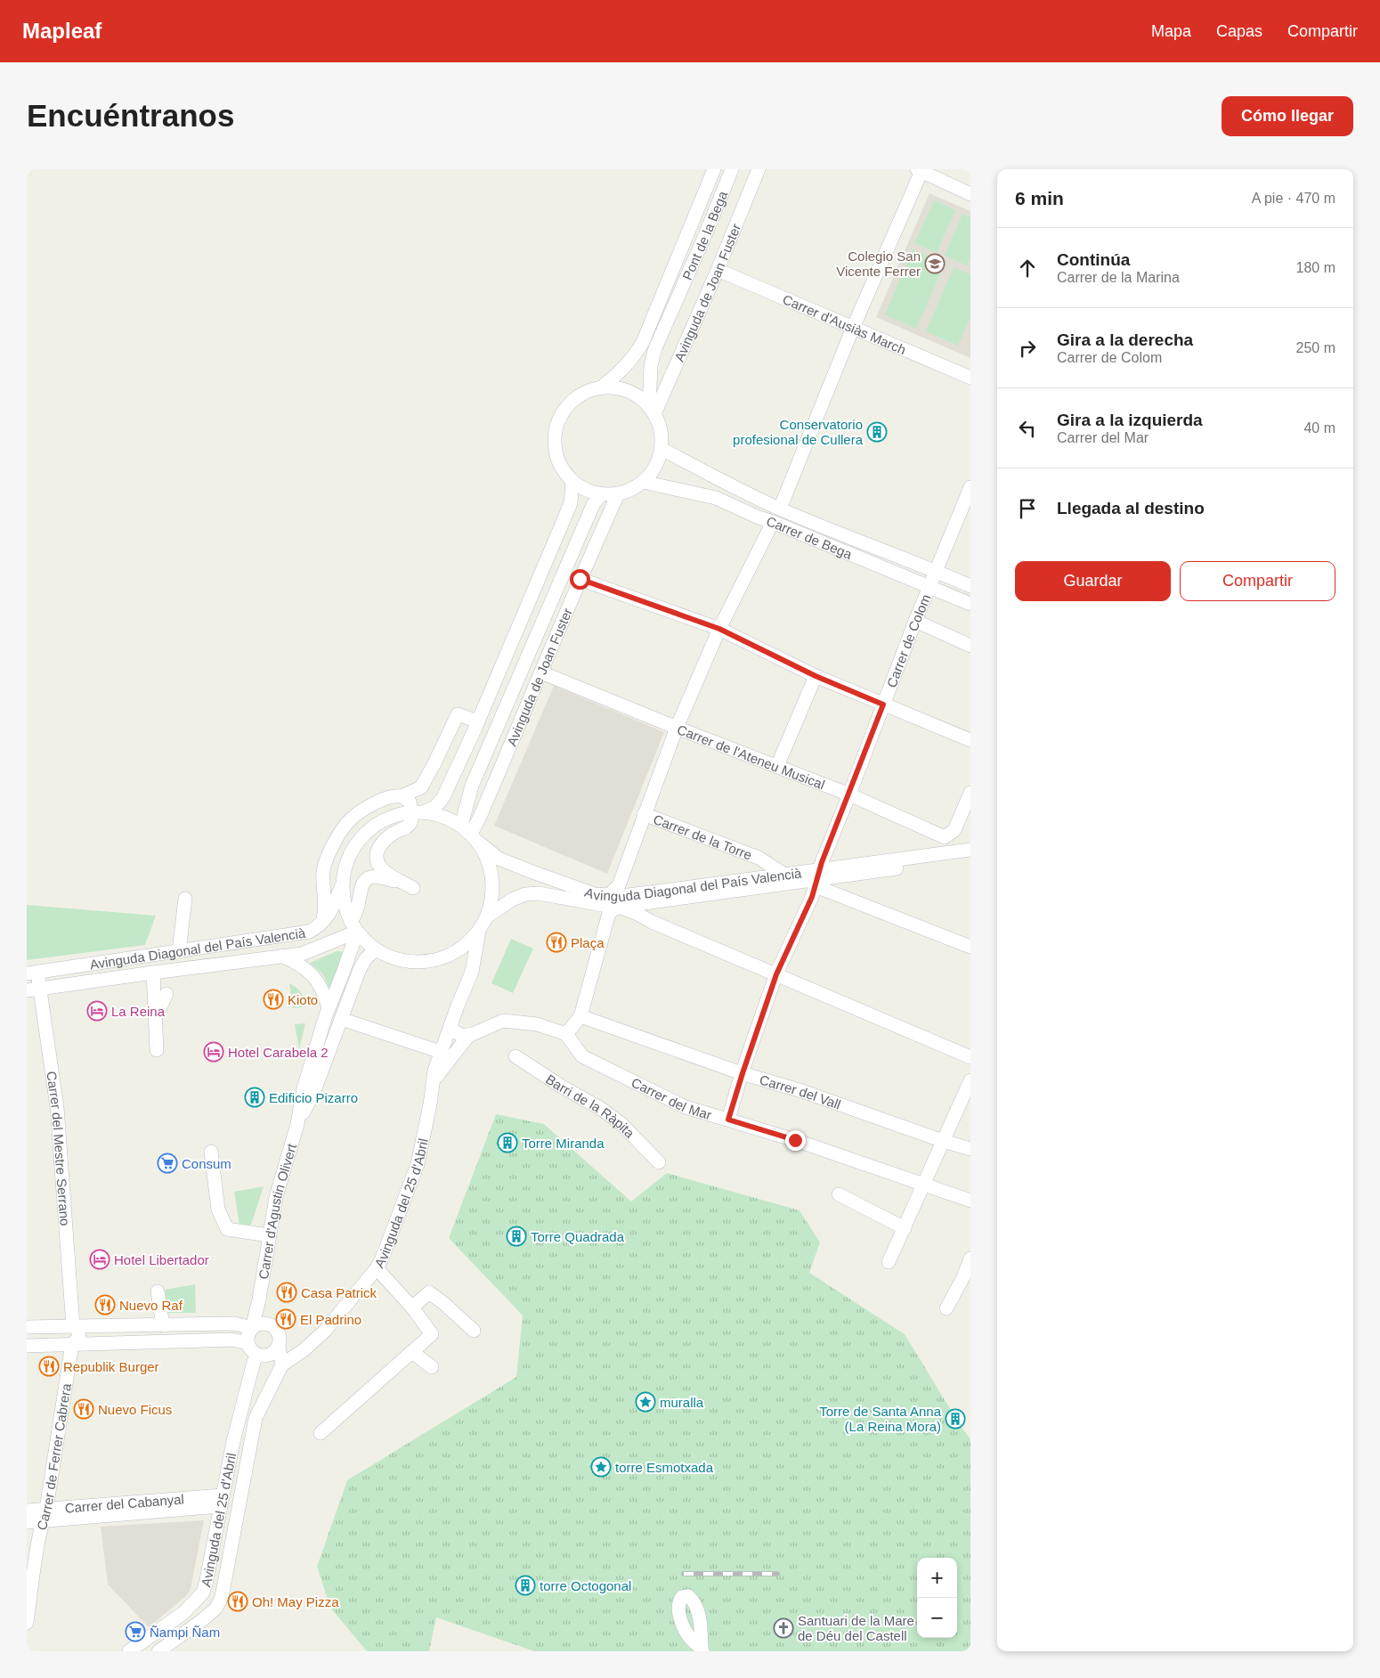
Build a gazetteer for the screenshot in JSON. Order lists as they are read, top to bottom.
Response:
{
  "streets": {
    "street": [
      "Pont de la Bega",
      "Avinguda de Joan Fuster",
      "Carrer d'Ausiàs March",
      "Carrer de Bega",
      "Carrer de Colom",
      "Carrer de l'Ateneu Musical",
      "Carrer de la Torre",
      "Avinguda Diagonal del País Valencià",
      "Carrer del Vall",
      "Carrer del Mar",
      "Barri de la Ràpita",
      "Carrer del Mestre Serrano",
      "Avinguda del 25 d'Abril",
      "Carrer d'Agustin Olivert",
      "Carrer de Ferrer Cabrera",
      "Carrer del Cabanyal"
    ]
  },
  "crossings": [
    ["Pont de la Bega", "Avinguda de Joan Fuster"],
    ["Pont de la Bega", "Carrer de Bega"],
    ["Avinguda de Joan Fuster", "Carrer d'Ausiàs March"],
    ["Avinguda de Joan Fuster", "Carrer de Bega"],
    ["Avinguda de Joan Fuster", "Carrer de l'Ateneu Musical"],
    ["Avinguda de Joan Fuster", "Avinguda Diagonal del País Valencià"],
    ["Carrer de Bega", "Carrer de Colom"],
    ["Carrer de Colom", "Carrer de l'Ateneu Musical"],
    ["Carrer de Colom", "Avinguda Diagonal del País Valencià"],
    ["Carrer de Colom", "Carrer del Vall"],
    ["Carrer de Colom", "Carrer del Mar"],
    ["Carrer de la Torre", "Avinguda Diagonal del País Valencià"],
    ["Avinguda Diagonal del País Valencià", "Carrer del Mestre Serrano"],
    ["Carrer del Mestre Serrano", "Carrer de Ferrer Cabrera"],
    ["Avinguda del 25 d'Abril", "Carrer d'Agustin Olivert"],
    ["Avinguda del 25 d'Abril", "Carrer del Cabanyal"],
    ["Carrer de Ferrer Cabrera", "Carrer del Cabanyal"]
  ],
  "places": {
    "school or university": ["Colegio San Vicente Ferrer"],
    "building": [
      "Conservatorio profesional de Cullera",
      "Edificio Pizarro",
      "Torre Miranda",
      "Torre Quadrada",
      "Torre de Santa Anna (La Reina Mora)",
      "torre Octogonal"
    ],
    "restaurant": [
      "Plaça",
      "Kioto",
      "Casa Patrick",
      "Nuevo Raf",
      "El Padrino",
      "Republik Burger",
      "Nuevo Ficus",
      "Oh! May Pizza"
    ],
    "hotel": ["La Reina", "Hotel Carabela 2", "Hotel Libertador"],
    "supermarket": ["Consum", "Ñampi Ñam"],
    "place": ["muralla", "torre Esmotxada"],
    "church": ["Santuari de la Mare de Déu del Castell"]
  },
  "page": {
    "header": "Mapleaf",
    "nav": ["Mapa", "Capas", "Compartir"],
    "buttons": [
      "Cómo llegar",
      ["Guardar", "Compartir"]
    ],
    "title": "Encuéntranos",
    "heading": ["6 min", "A pie · 470 m"],
    "list": [
      ["Continúa", "Carrer de la Marina", "180 m"],
      ["Gira a la derecha", "Carrer de Colom", "250 m"],
      ["Gira a la izquierda", "Carrer del Mar", "40 m"],
      "Llegada al destino"
    ],
    "map_buttons": ["+", "−"]
  }
}
